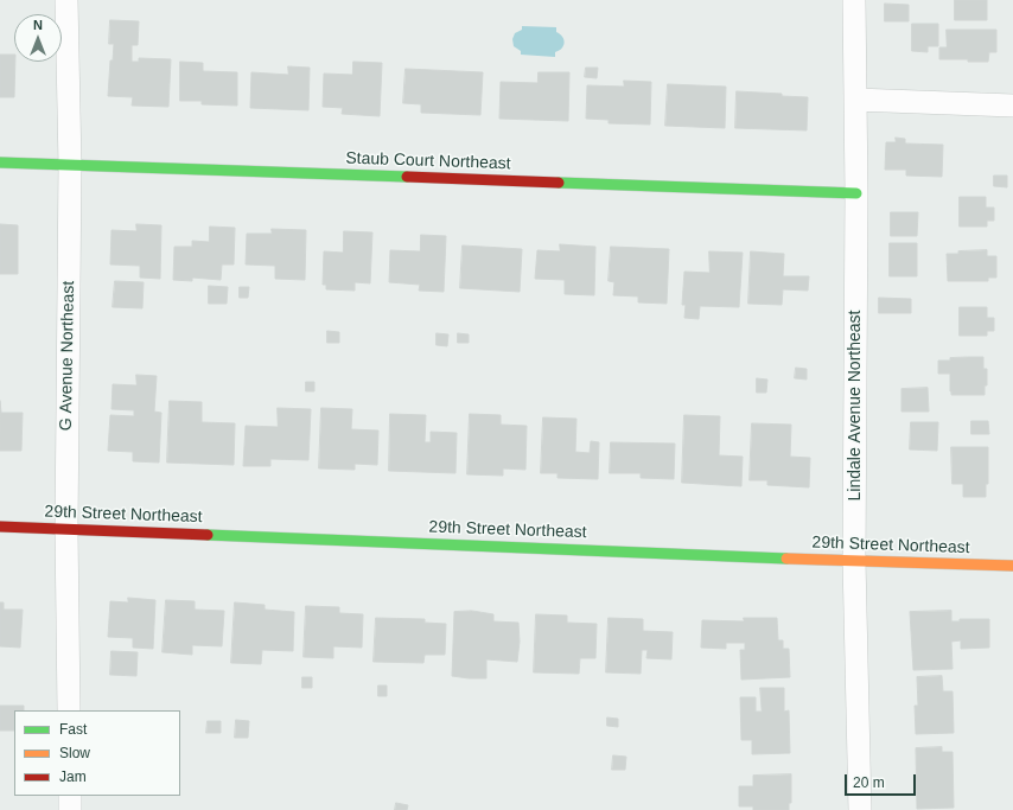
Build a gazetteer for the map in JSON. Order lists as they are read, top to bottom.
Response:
{
  "streets": {
    "main road": ["Staub Court Northeast", "29th Street Northeast"],
    "street": ["G Avenue Northeast", "Lindale Avenue Northeast"]
  },
  "crossings": [
    ["Staub Court Northeast", "G Avenue Northeast"],
    ["Staub Court Northeast", "Lindale Avenue Northeast"],
    ["G Avenue Northeast", "29th Street Northeast"],
    ["Lindale Avenue Northeast", "29th Street Northeast"]
  ],
  "legend": ["Fast", "Slow", "Jam"],
  "scale_bar": "20 m",
  "north": "top"
}
